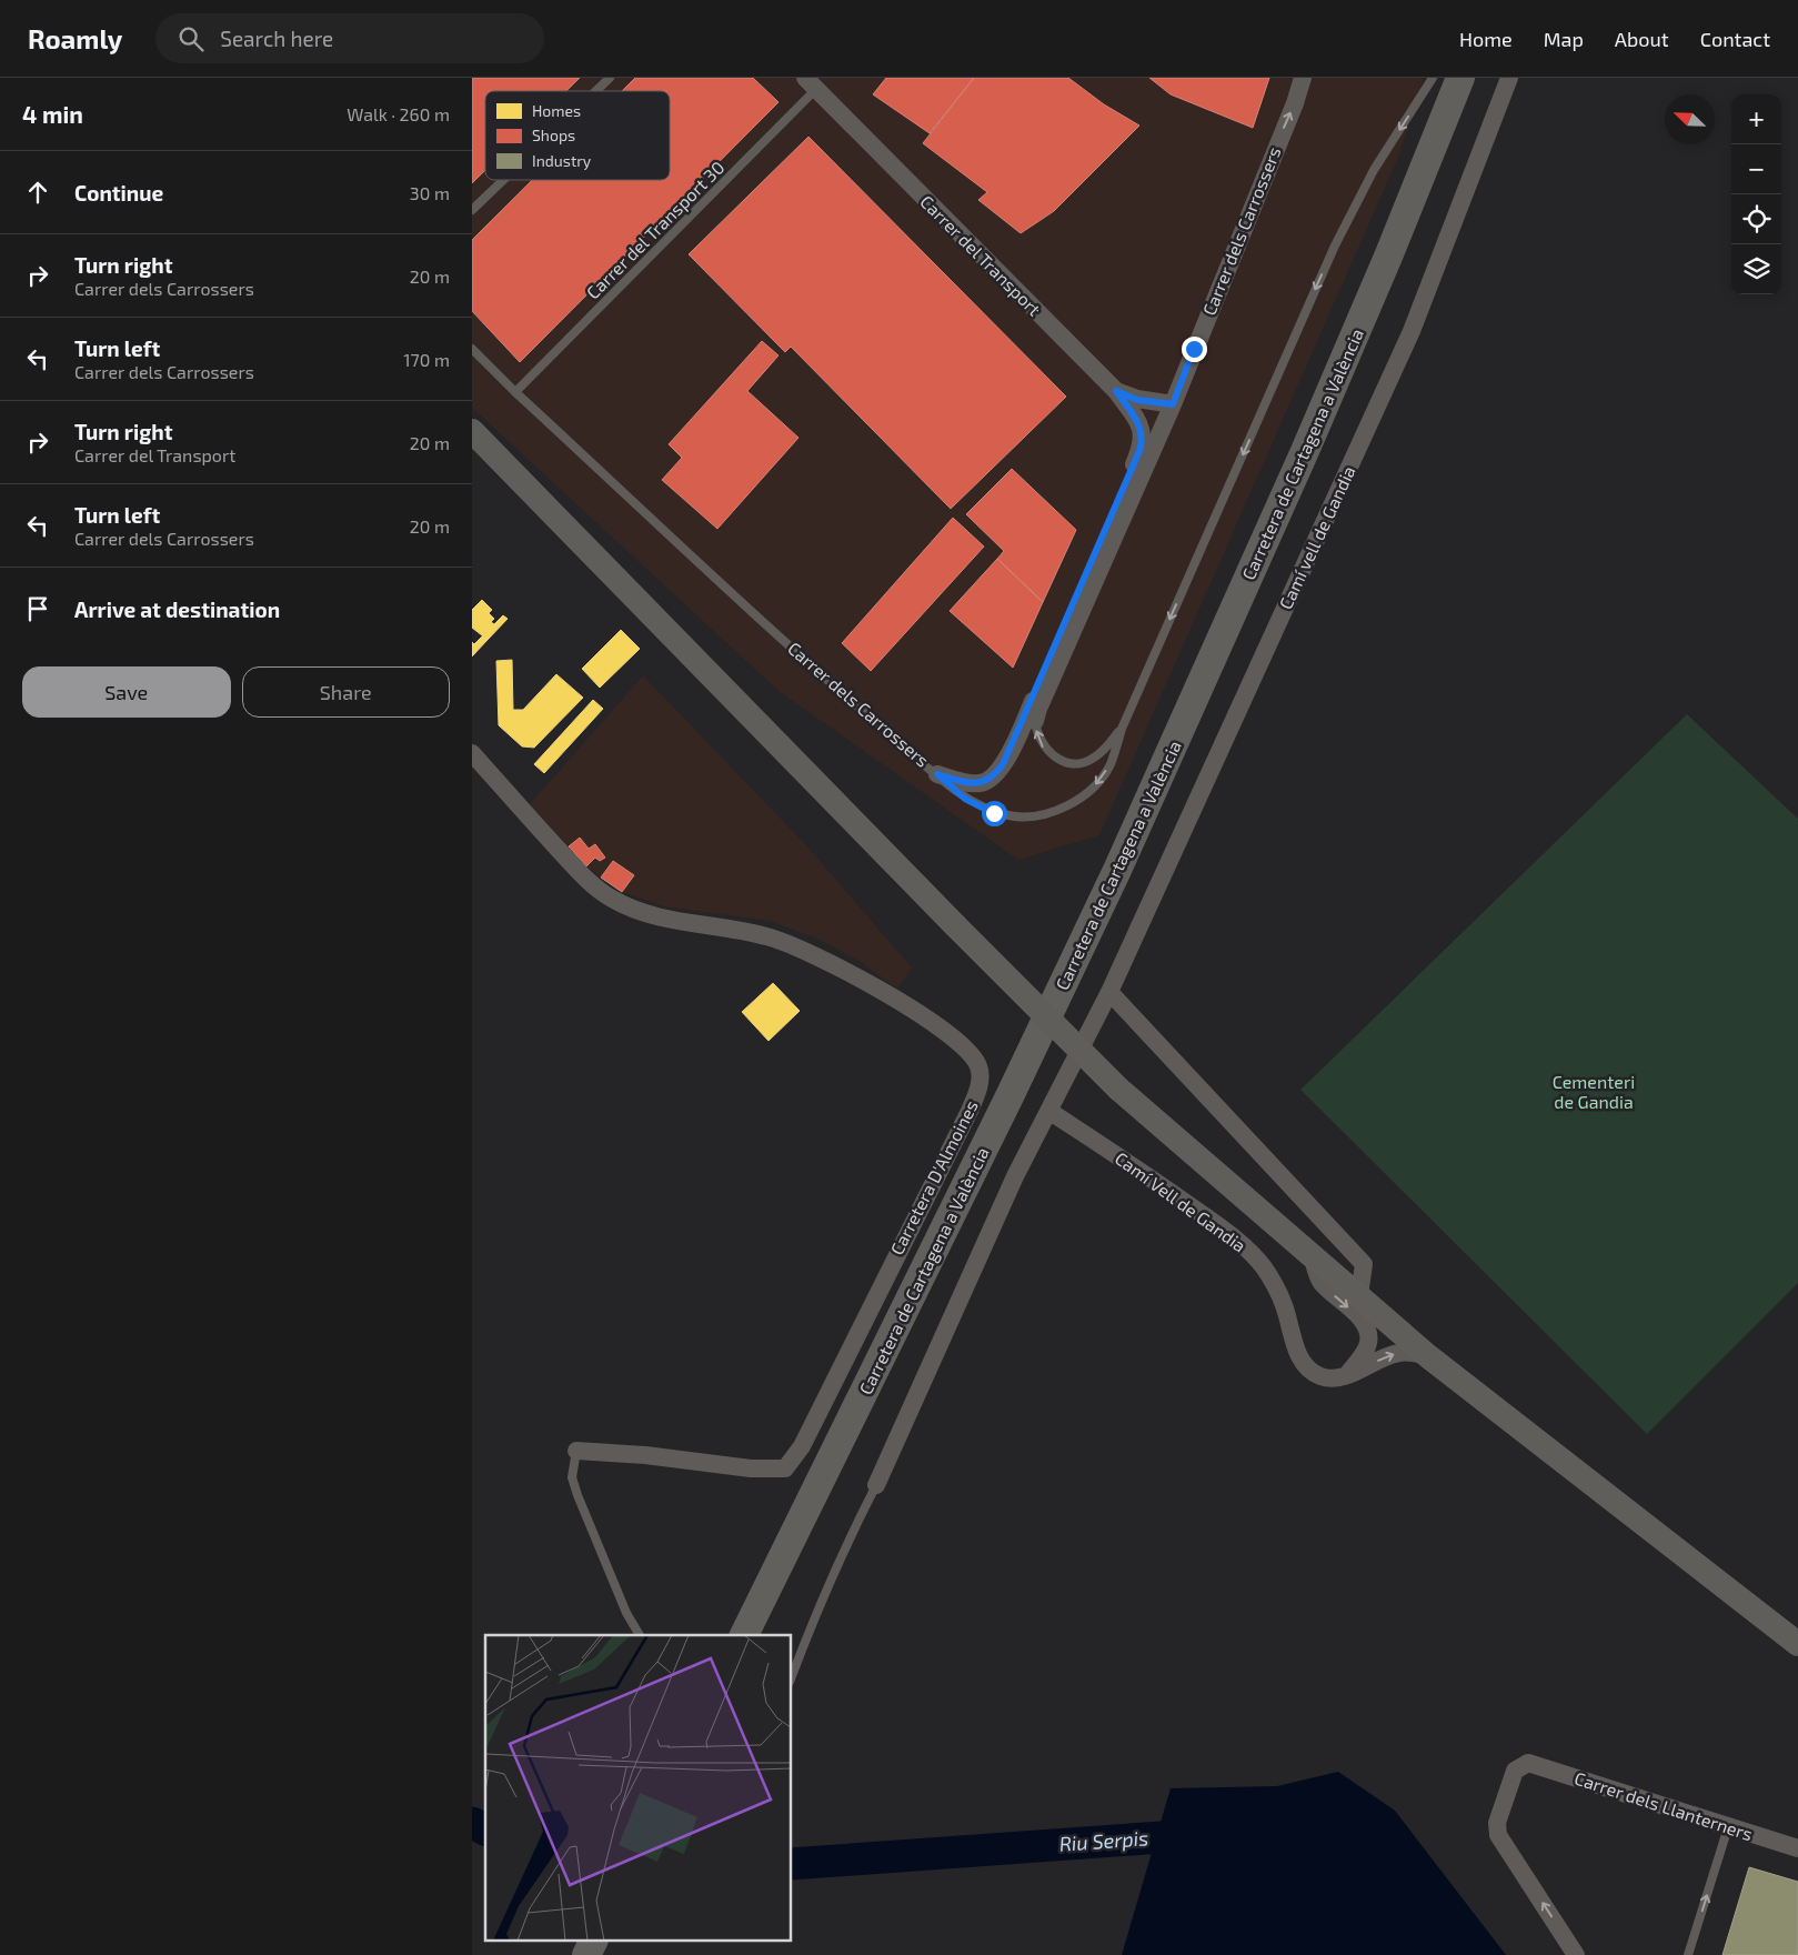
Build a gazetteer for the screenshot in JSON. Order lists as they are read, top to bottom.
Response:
{
  "streets": {
    "highway": ["Carretera de Cartagena a València"],
    "street": [
      "Carrer dels Carrossers",
      "Carrer del Transport",
      "Camí vell de Gandia",
      "Carretera D'Almoines",
      "Camí Vell de Gandia",
      "Carrer dels Llanterners"
    ],
    "lane": ["Carrer del Transport 30"]
  },
  "crossings": [
    ["Carrer del Transport 30", "Carrer dels Carrossers"],
    ["Carrer del Transport 30", "Carrer del Transport"],
    ["Carrer dels Carrossers", "Carrer del Transport"],
    ["Camí vell de Gandia", "Camí Vell de Gandia"]
  ],
  "water": ["Riu Serpis"],
  "parks": ["Cementeri de Gandia"],
  "legend": ["Homes", "Shops", "Industry"],
  "north": "top left",
  "page": {
    "header": "Roamly",
    "search": "Search here",
    "nav": [
      "Home",
      "Map",
      "About",
      "Contact"
    ],
    "heading": ["4 min", "Walk · 260 m"],
    "map_buttons": ["+", "−"],
    "list": [
      ["Continue", "30 m"],
      ["Turn right", "Carrer dels Carrossers", "20 m"],
      ["Turn left", "Carrer dels Carrossers", "170 m"],
      ["Turn right", "Carrer del Transport", "20 m"],
      ["Turn left", "Carrer dels Carrossers", "20 m"],
      "Arrive at destination"
    ],
    "buttons": ["Save", "Share"]
  }
}
